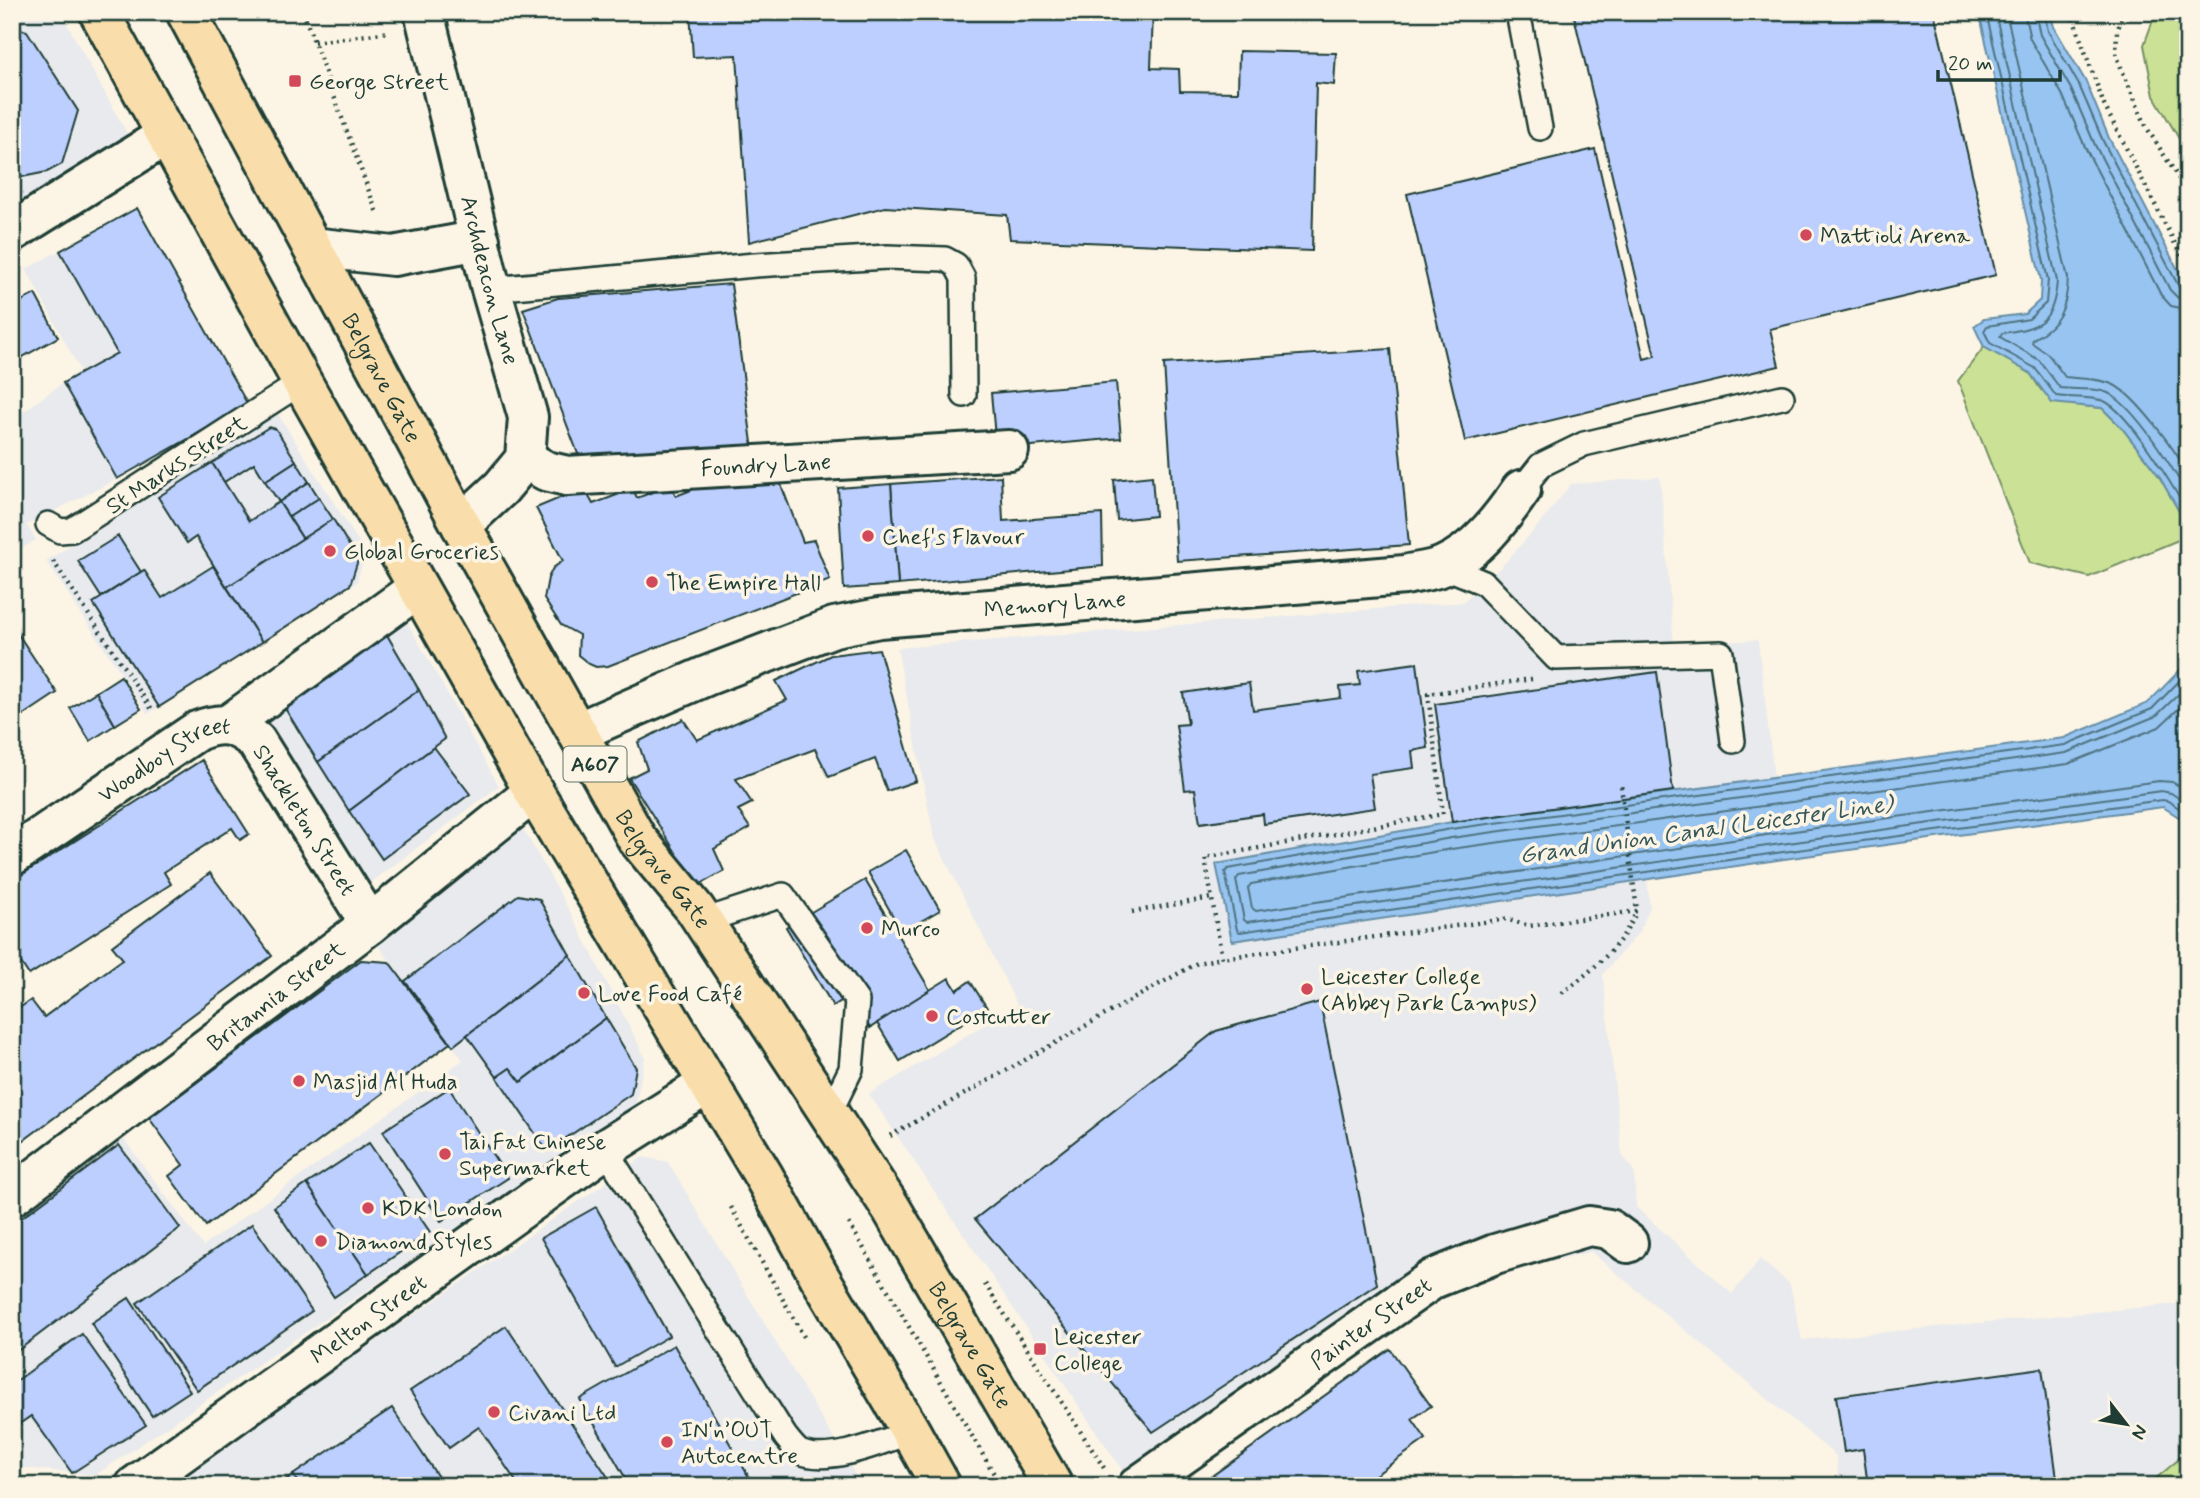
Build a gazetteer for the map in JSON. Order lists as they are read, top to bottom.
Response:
{
  "streets": {
    "main road": ["Belgrave Gate", "A607"],
    "street": [
      "Archdeacon Lane",
      "Foundry Lane",
      "Memory Lane",
      "Woodboy Street",
      "Shackleton Street",
      "Britannia Street",
      "Melton Street",
      "Painter Street"
    ],
    "lane": ["St Marks Street"]
  },
  "crossings": [
    ["Archdeacon Lane", "Foundry Lane"],
    ["Belgrave Gate", "Memory Lane"],
    ["St Marks Street", "A607"],
    ["Woodboy Street", "A607"],
    ["Woodboy Street", "Shackleton Street"],
    ["A607", "Britannia Street"],
    ["A607", "Melton Street"],
    ["Shackleton Street", "Britannia Street"]
  ],
  "water": ["Grand Union Canal (Leicester Line)"],
  "places": {
    "transit": ["George Street", "Leicester College"],
    "other": [
      "Mattioli Arena",
      "Chef's Flavour",
      "Global Groceries",
      "The Empire Hall",
      "Murco",
      "Leicester College (Abbey Park Campus)",
      "Love Food Café",
      "Costcutter",
      "Masjid Al Huda",
      "Tai Fat Chinese Supermarket",
      "KDK London",
      "Diamond Styles",
      "Civani Ltd",
      "IN‘n’OUT Autocentre"
    ]
  },
  "scale_bar": "20 m",
  "north": "bottom right"
}
